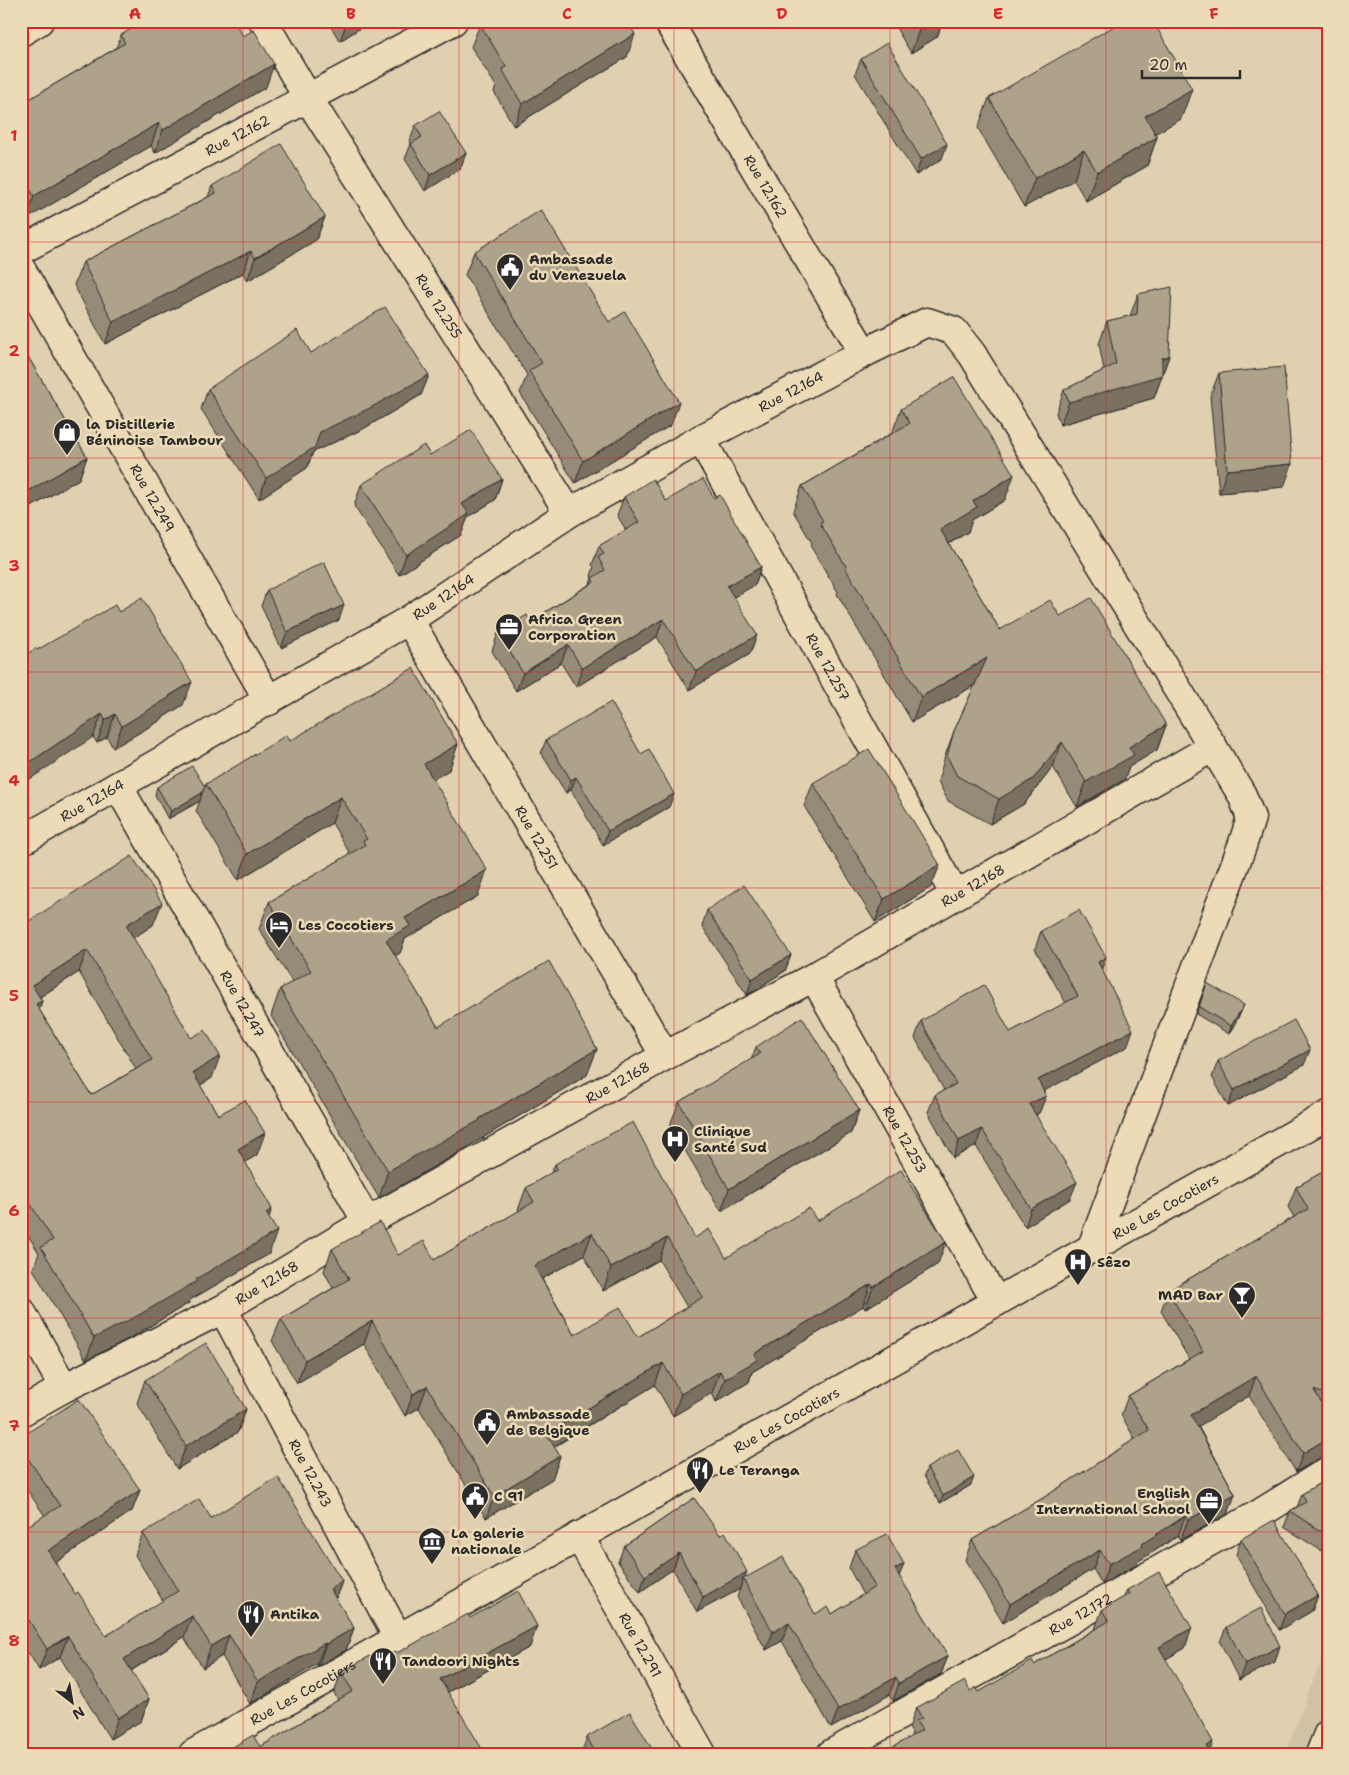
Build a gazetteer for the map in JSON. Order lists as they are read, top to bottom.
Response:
{
  "streets": {
    "street": [
      "Rue 12.162",
      "Rue 12.255",
      "Rue 12.164",
      "Rue 12.249",
      "Rue 12.257",
      "Rue 12.251",
      "Rue 12.168",
      "Rue 12.247",
      "Rue 12.253",
      "Rue Les Cocotiers",
      "Rue 12.243",
      "Rue 12.172",
      "Rue 12.291"
    ]
  },
  "crossings": [
    ["Rue 12.162", "Rue 12.255"],
    ["Rue 12.162", "Rue 12.164"],
    ["Rue 12.255", "Rue 12.164"],
    ["Rue 12.164", "Rue 12.249"],
    ["Rue 12.164", "Rue 12.257"],
    ["Rue 12.164", "Rue 12.251"],
    ["Rue 12.164", "Rue 12.168"],
    ["Rue 12.164", "Rue 12.247"],
    ["Rue 12.164", "Rue Les Cocotiers"],
    ["Rue 12.257", "Rue 12.168"],
    ["Rue 12.251", "Rue 12.168"],
    ["Rue 12.168", "Rue 12.247"],
    ["Rue 12.168", "Rue 12.253"],
    ["Rue 12.168", "Rue 12.243"],
    ["Rue 12.253", "Rue Les Cocotiers"],
    ["Rue Les Cocotiers", "Rue 12.243"],
    ["Rue Les Cocotiers", "Rue 12.291"]
  ],
  "places": {
    "public building": ["Ambassade du Venezuela", "Ambassade de Belgique", "C 91"],
    "shop": ["la Distillerie Béninoise Tambour"],
    "office": ["Africa Green Corporation", "English International School"],
    "hotel": ["Les Cocotiers"],
    "hospital": ["Clinique Santé Sud", "Sêzo"],
    "bar": ["MAD Bar"],
    "restaurant": ["Le Teranga", "Antika", "Tandoori Nights"],
    "museum": ["La galerie nationale"]
  },
  "scale_bar": "20 m",
  "north": "bottom right",
  "grid": {
    "columns": [
      "A",
      "B",
      "C",
      "D",
      "E",
      "F"
    ],
    "rows": [
      "1",
      "2",
      "3",
      "4",
      "5",
      "6",
      "7",
      "8"
    ]
  }
}
